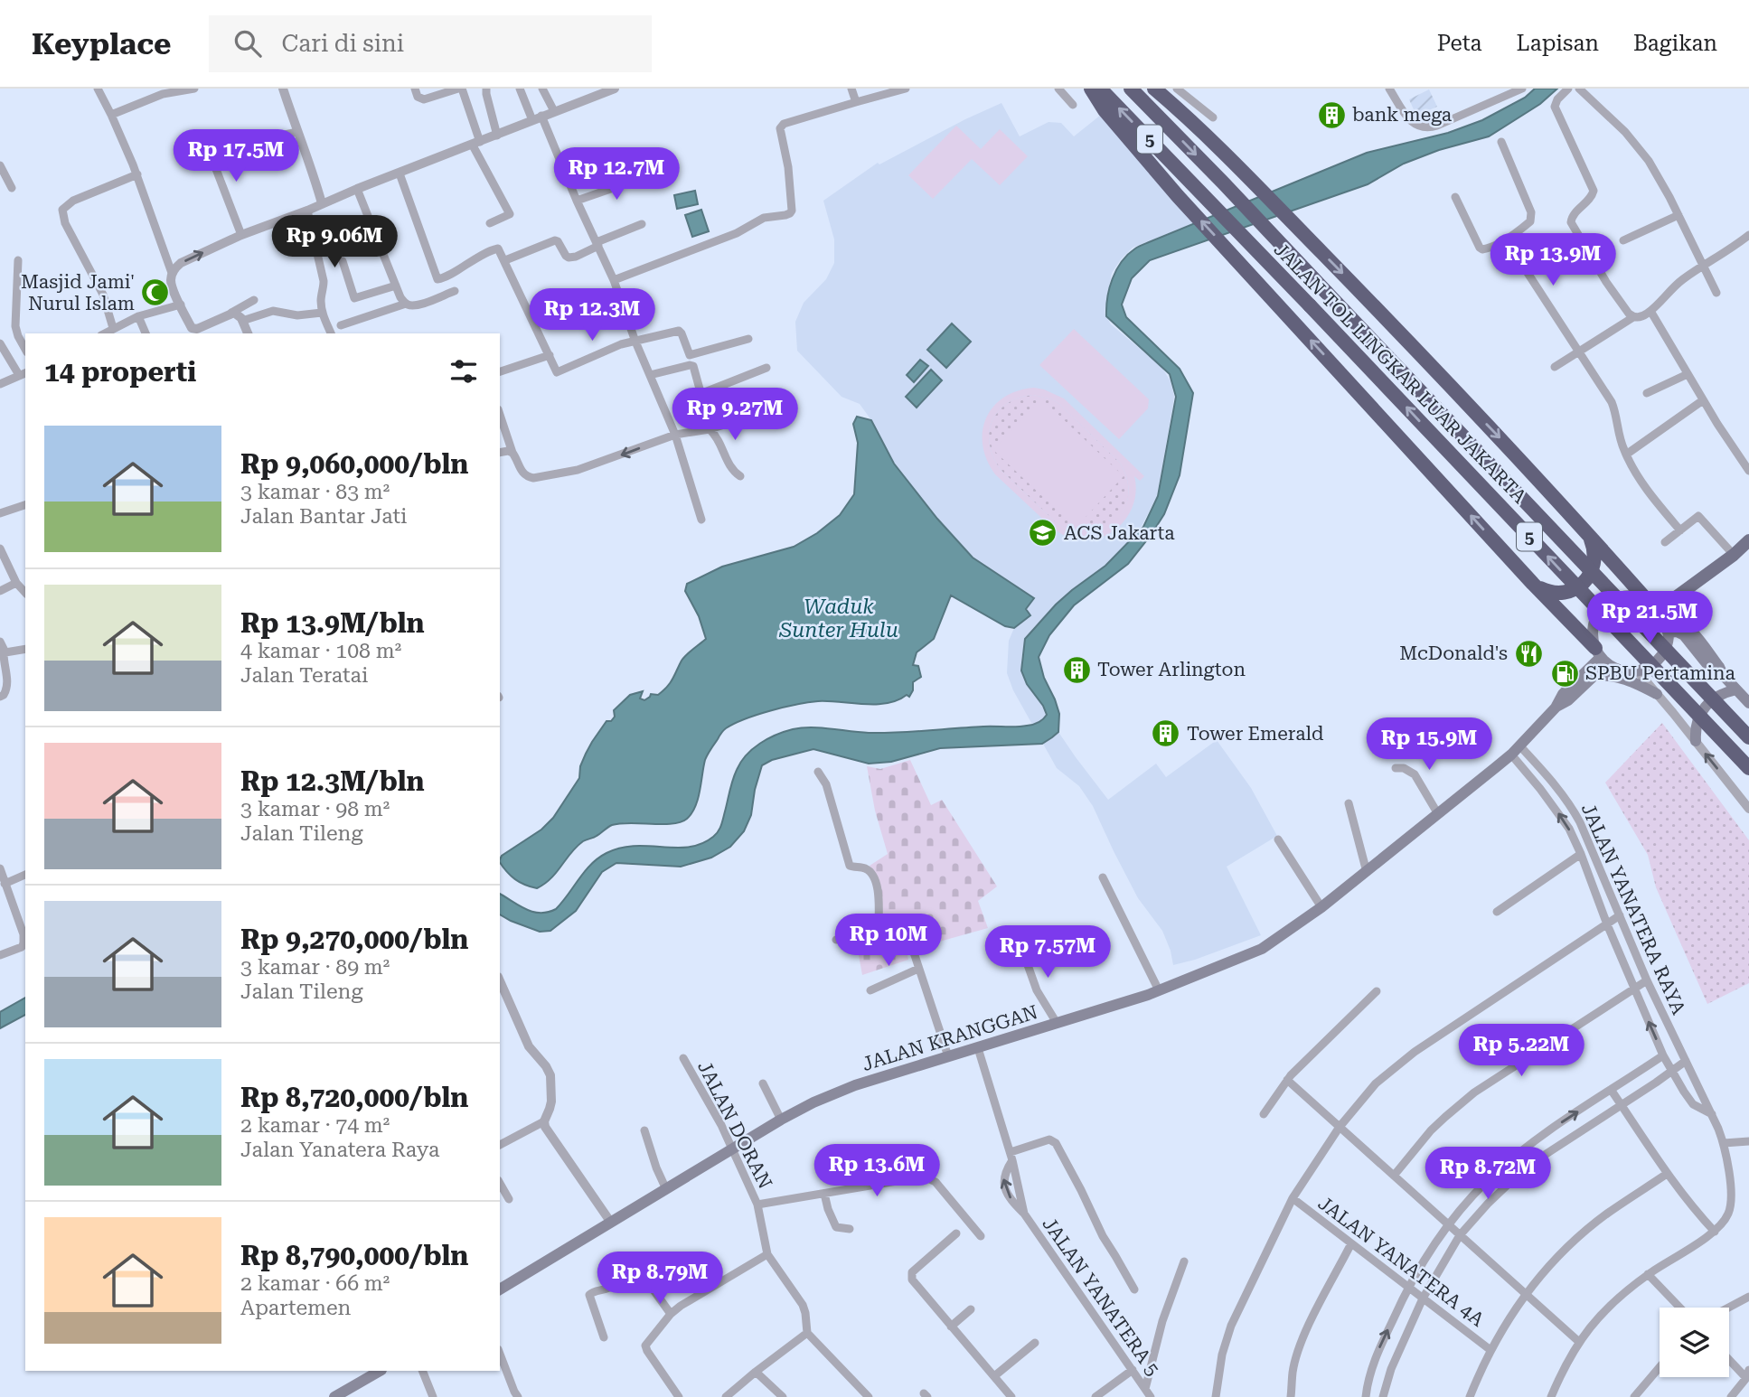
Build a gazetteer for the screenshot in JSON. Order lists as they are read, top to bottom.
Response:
{
  "streets": {
    "highway": ["5", "JALAN TOL LINGKAR LUAR JAKARTA"],
    "main road": ["JALAN KRANGGAN"],
    "street": [
      "JALAN YANATERA RAYA",
      "JALAN DORAN",
      "JALAN YANATERA 4A",
      "JALAN YANATERA 5"
    ]
  },
  "crossings": [
    ["JALAN YANATERA RAYA", "JALAN KRANGGAN"],
    ["JALAN KRANGGAN", "JALAN DORAN"],
    ["JALAN KRANGGAN", "JALAN YANATERA 5"]
  ],
  "water": ["Waduk Sunter Hulu"],
  "places": {
    "building": ["bank mega", "Tower Arlington", "Tower Emerald"],
    "mosque": ["Masjid Jami' Nurul Islam"],
    "school or university": ["ACS Jakarta"],
    "restaurant": ["McDonald's"],
    "fuel station": ["SPBU Pertamina"]
  },
  "page": {
    "header": "Keyplace",
    "search": "Cari di sini",
    "nav": ["Peta", "Lapisan", "Bagikan"],
    "price": [
      "Rp 17.5M",
      "Rp 12.7M",
      "Rp 9.06M",
      "Rp 13.9M",
      "Rp 12.3M",
      "Rp 9.27M",
      "Rp 21.5M",
      "Rp 15.9M",
      "Rp 10M",
      "Rp 7.57M",
      "Rp 5.22M",
      "Rp 13.6M",
      "Rp 8.72M",
      "Rp 8.79M"
    ],
    "heading": "14 properti",
    "list": [
      {
        "name": "Rp 9,060,000/bln",
        "note": "3 kamar · 83 m² · Jalan Bantar Jati"
      },
      {
        "name": "Rp 13.9M/bln",
        "note": "4 kamar · 108 m² · Jalan Teratai"
      },
      {
        "name": "Rp 12.3M/bln",
        "note": "3 kamar · 98 m² · Jalan Tileng"
      },
      {
        "name": "Rp 9,270,000/bln",
        "note": "3 kamar · 89 m² · Jalan Tileng"
      },
      {
        "name": "Rp 8,720,000/bln",
        "note": "2 kamar · 74 m² · Jalan Yanatera Raya"
      },
      {
        "name": "Rp 8,790,000/bln",
        "note": "2 kamar · 66 m² · Apartemen"
      }
    ]
  }
}
